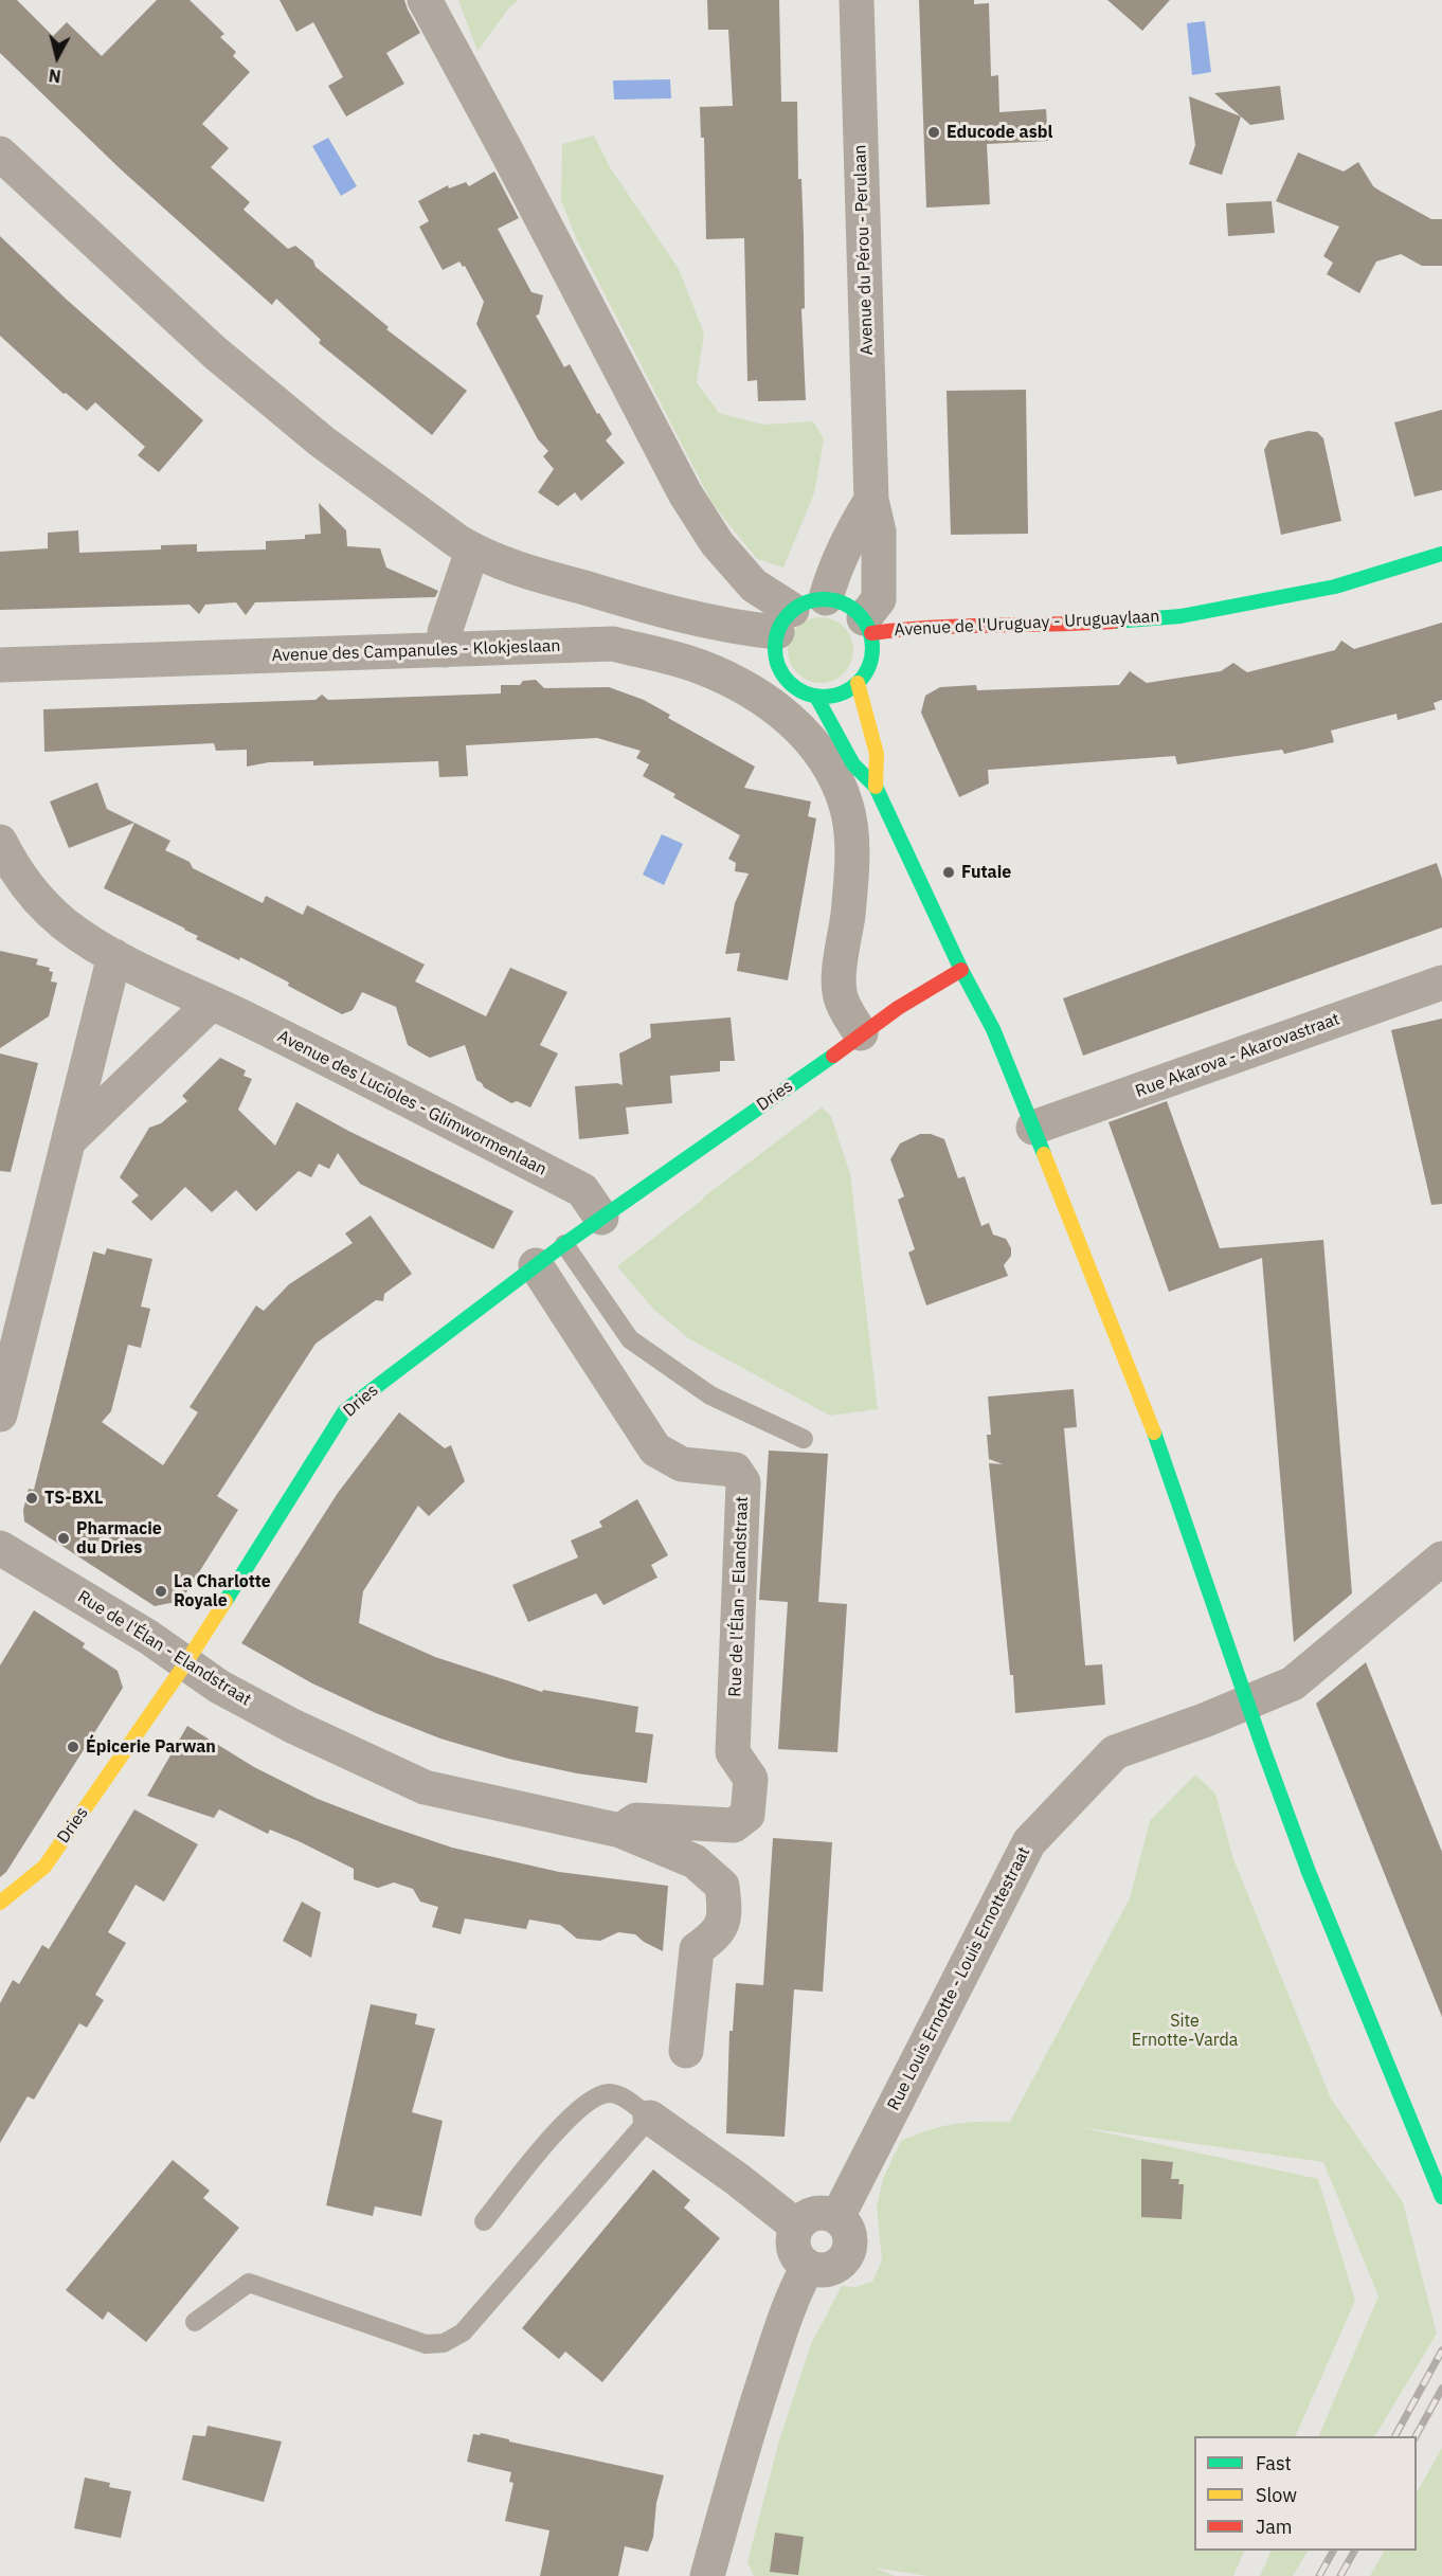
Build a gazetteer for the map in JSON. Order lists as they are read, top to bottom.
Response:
{
  "streets": {
    "street": [
      "Avenue du Pérou - Perulaan",
      "Avenue de l'Uruguay - Uruguaylaan",
      "Avenue des Campanules - Klokjeslaan",
      "Rue Akarova - Akarovastraat",
      "Dries",
      "Avenue des Lucioles - Glimwormenlaan",
      "Rue de l'Élan - Elandstraat",
      "Rue Louis Ernotte - Louis Ernottestraat"
    ]
  },
  "crossings": [
    ["Avenue du Pérou - Perulaan", "Avenue de l'Uruguay - Uruguaylaan"],
    ["Avenue des Campanules - Klokjeslaan", "Dries"],
    ["Dries", "Avenue des Lucioles - Glimwormenlaan"],
    ["Dries", "Rue de l'Élan - Elandstraat"]
  ],
  "parks": ["Site Ernotte-Varda"],
  "places": [
    "Educode asbl",
    "Futaie",
    "TS-BXL",
    "Pharmacie du Dries",
    "La Charlotte Royale",
    "Épicerie Parwan"
  ],
  "legend": ["Fast", "Slow", "Jam"],
  "north": "bottom"
}
